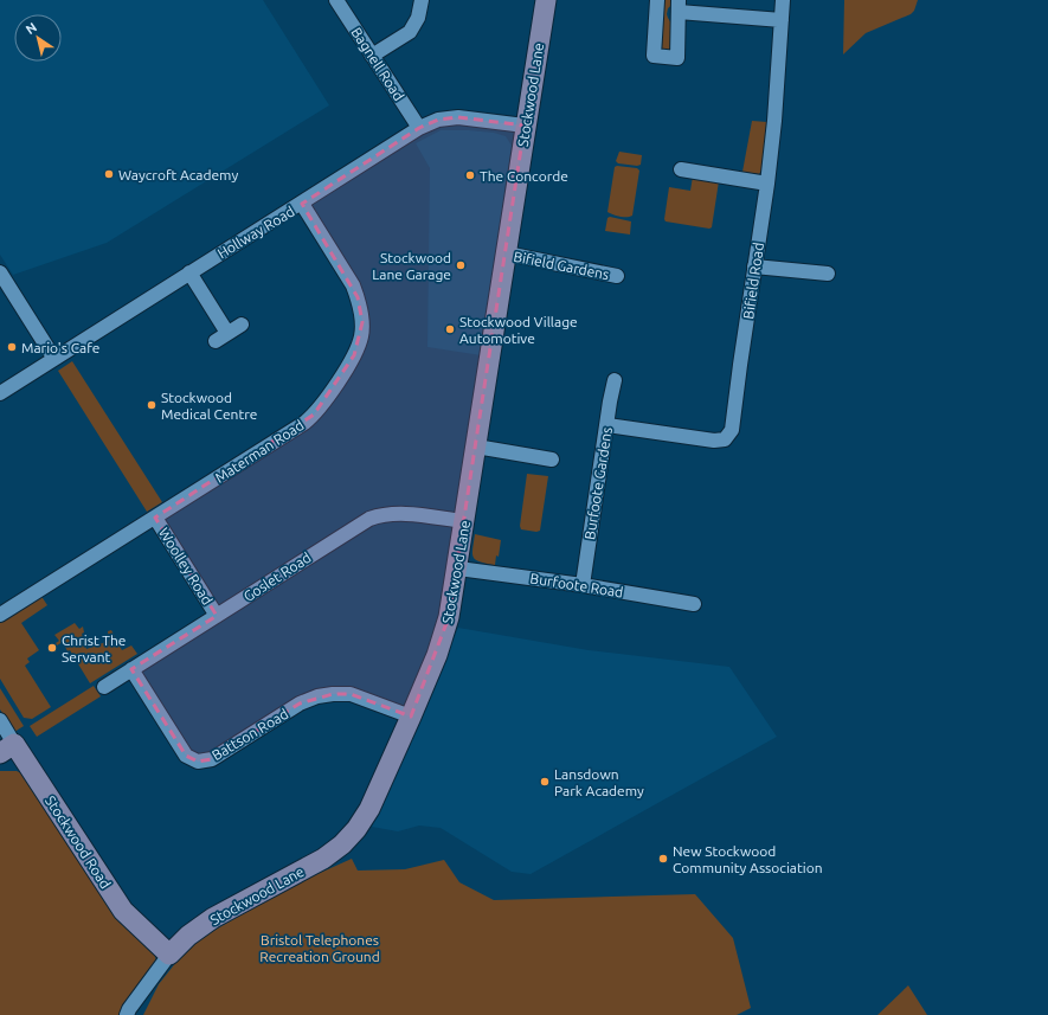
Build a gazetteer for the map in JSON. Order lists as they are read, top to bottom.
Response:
{
  "streets": {
    "street": [
      "Bagnell Road",
      "Stockwood Lane",
      "Hollway Road",
      "Bifield Gardens",
      "Bifield Road",
      "Materman Road",
      "Burfoote Gardens",
      "Woolley Road",
      "Goslet Road",
      "Burfoote Road",
      "Battson Road",
      "Stockwood Road"
    ]
  },
  "crossings": [
    ["Bagnell Road", "Hollway Road"],
    ["Stockwood Lane", "Hollway Road"],
    ["Stockwood Lane", "Bifield Gardens"],
    ["Stockwood Lane", "Goslet Road"],
    ["Stockwood Lane", "Burfoote Road"],
    ["Stockwood Lane", "Battson Road"],
    ["Stockwood Lane", "Stockwood Road"],
    ["Hollway Road", "Materman Road"],
    ["Bifield Road", "Burfoote Gardens"],
    ["Materman Road", "Woolley Road"],
    ["Burfoote Gardens", "Burfoote Road"],
    ["Woolley Road", "Goslet Road"],
    ["Goslet Road", "Battson Road"]
  ],
  "parks": ["Bristol Telephones Recreation Ground"],
  "places": [
    "Waycroft Academy",
    "The Concorde",
    "Stockwood Lane Garage",
    "Stockwood Village Automotive",
    "Mario's Cafe",
    "Stockwood Medical Centre",
    "Christ The Servant",
    "Lansdown Park Academy",
    "New Stockwood Community Association"
  ],
  "north": "top left"
}
